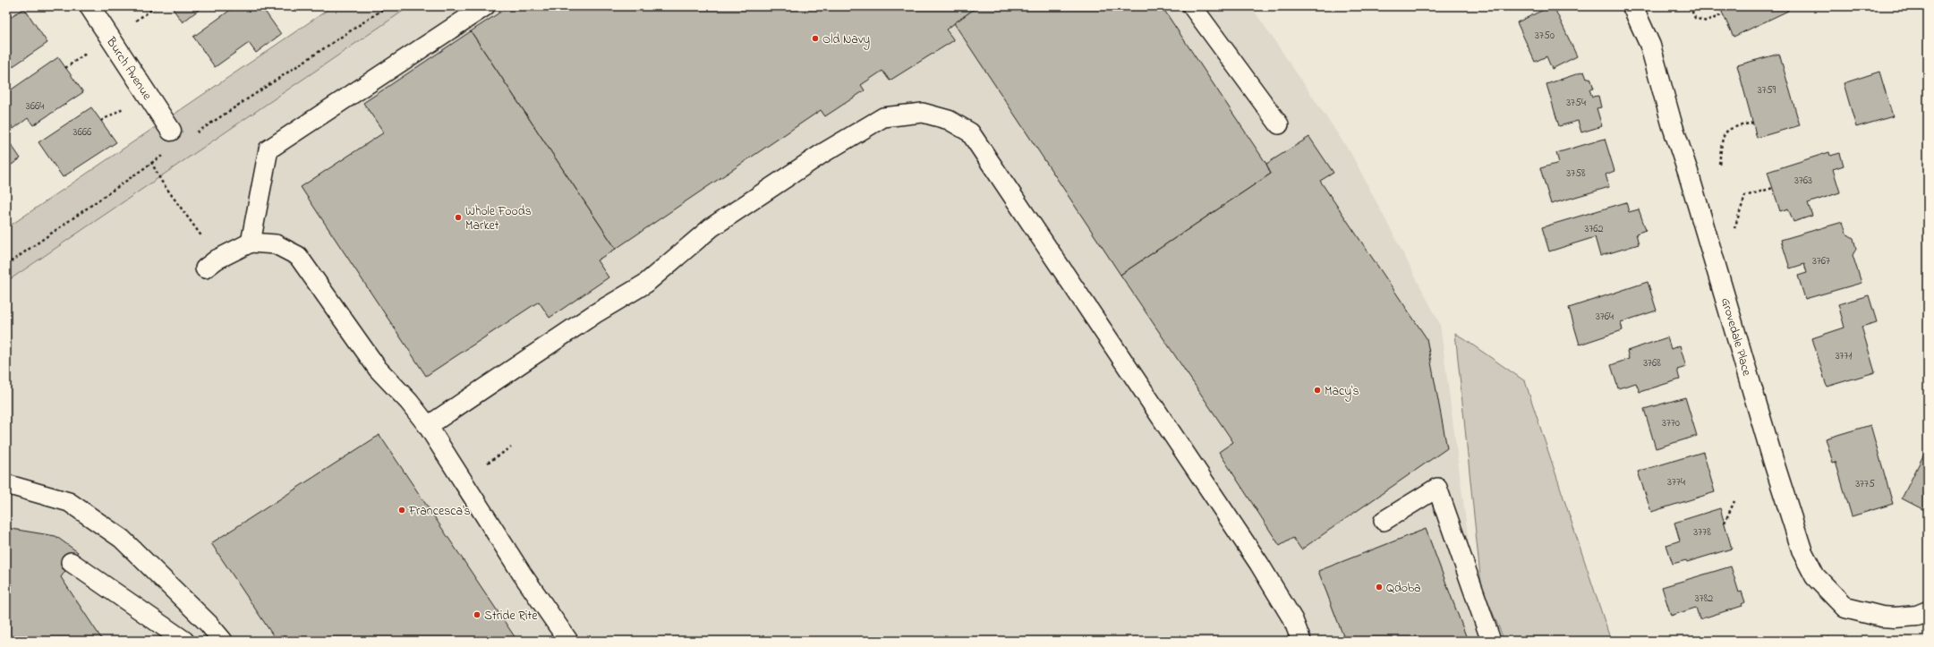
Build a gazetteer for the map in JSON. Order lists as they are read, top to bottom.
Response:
{
  "streets": {
    "street": ["Burch Avenue", "Grovedale Place"]
  },
  "places": [
    "Old Navy",
    "Whole Foods Market",
    "Macy's",
    "Francesca's",
    "Qdoba",
    "Stride Rite"
  ],
  "house_numbers": [
    "3750",
    "3759",
    "3754",
    "3664",
    "3666",
    "3758",
    "3763",
    "3762",
    "3767",
    "3764",
    "3771",
    "3768",
    "3770",
    "3774",
    "3775",
    "3778",
    "3782"
  ]
}
